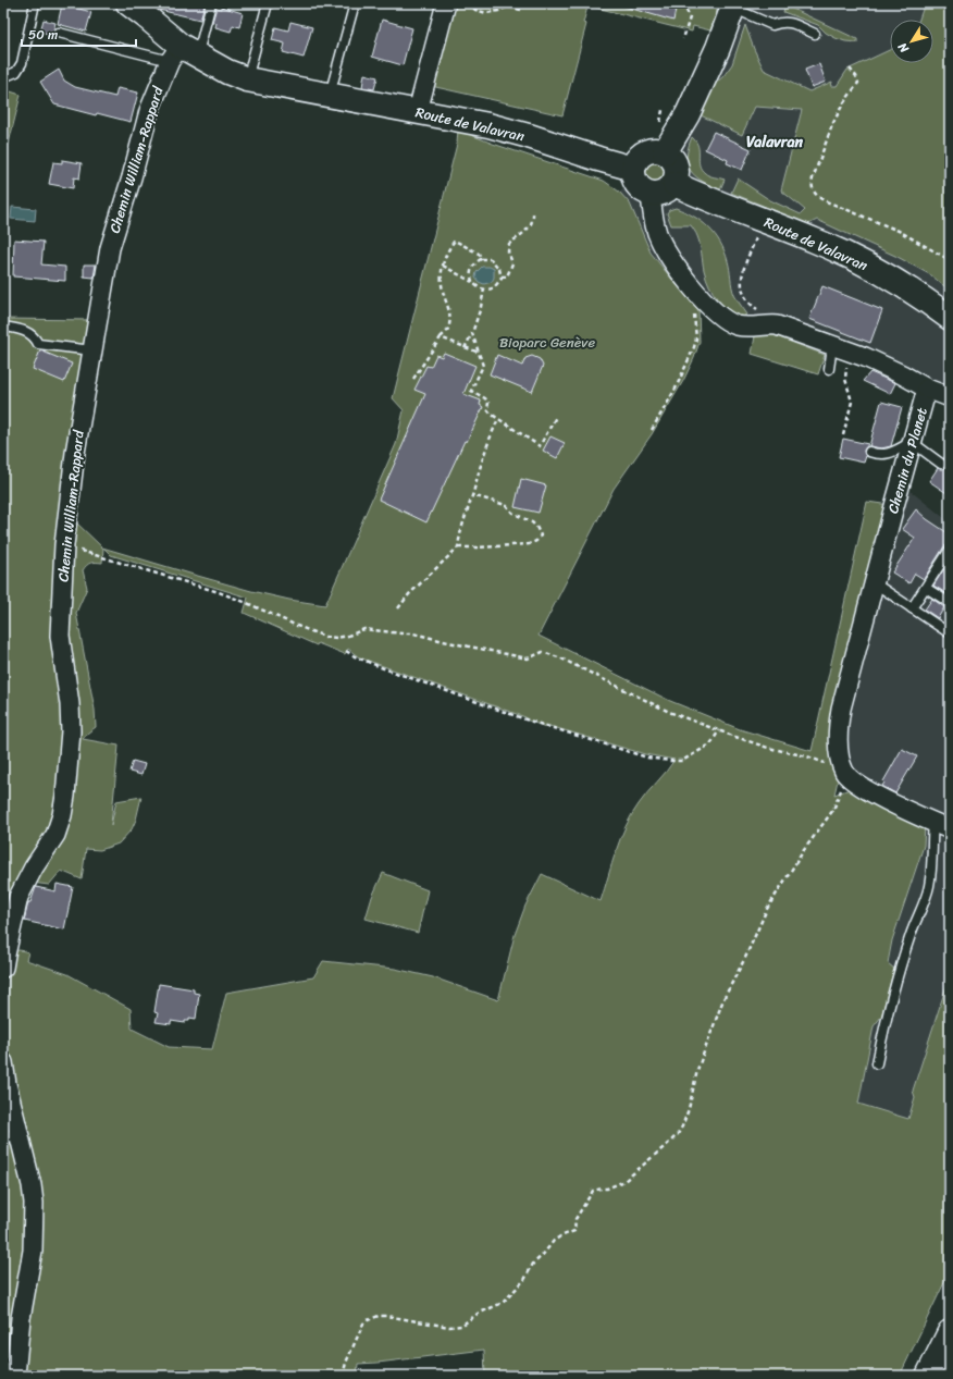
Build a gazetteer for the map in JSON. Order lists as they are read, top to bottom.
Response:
{
  "streets": {
    "main road": ["Route de Valavran"],
    "street": ["Chemin William-Rappard", "Chemin du Planet"]
  },
  "crossings": [
    ["Route de Valavran", "Chemin William-Rappard"],
    ["Route de Valavran", "Chemin du Planet"]
  ],
  "districts": ["Valavran"],
  "parks": ["Bioparc Genève"],
  "scale_bar": "50 m",
  "north": "bottom left"
}
